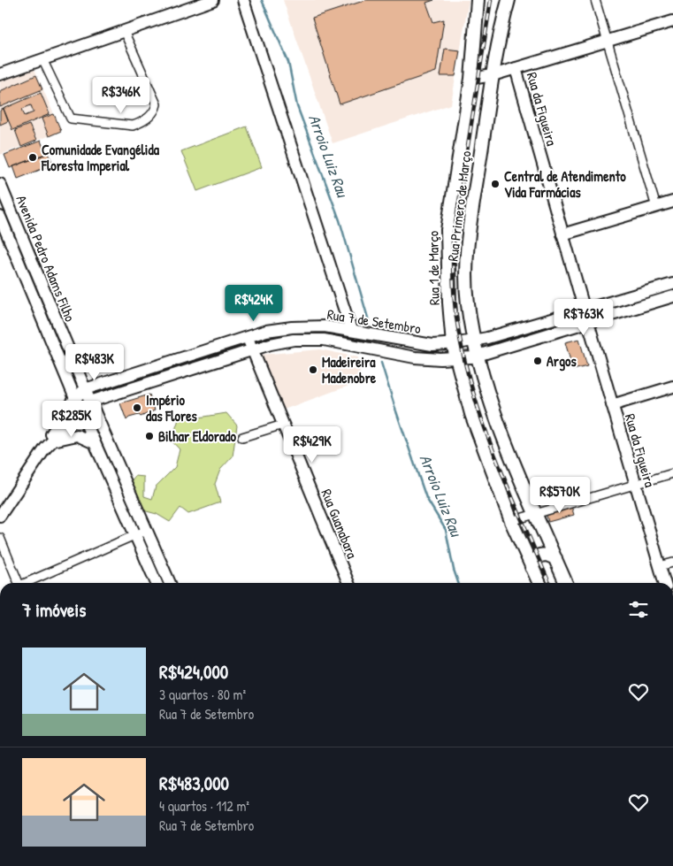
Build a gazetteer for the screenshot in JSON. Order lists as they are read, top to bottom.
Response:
{
  "streets": {
    "main road": [
      "Rua da Figueira",
      "Rua Primero de Março",
      "Avenida Pedro Adams Filho",
      "Rua 1 de Março",
      "Rua 7 de Setembro",
      "Rua Guanabara"
    ]
  },
  "crossings": [
    ["Rua da Figueira", "Rua 7 de Setembro"],
    ["Rua Primero de Março", "Rua 7 de Setembro"],
    ["Avenida Pedro Adams Filho", "Rua 7 de Setembro"],
    ["Rua 1 de Março", "Rua 7 de Setembro"],
    ["Rua 7 de Setembro", "Rua Guanabara"]
  ],
  "water": ["Arroio Luiz Rau"],
  "places": [
    "Comunidade Evangélida Floresta Imperial",
    "Central de Atendimento Vida Farmácias",
    "Argos",
    "Madeireira Madenobre",
    "Império das Flores",
    "Bilhar Eldorado"
  ],
  "page": {
    "price": [
      "R$346K",
      "R$424K",
      "R$763K",
      "R$483K",
      "R$285K",
      "R$429K",
      "R$570K"
    ],
    "heading": "7 imóveis",
    "list": [
      {
        "name": "R$424,000",
        "note": "3 quartos · 80 m² · Rua 7 de Setembro"
      },
      {
        "name": "R$483,000",
        "note": "4 quartos · 112 m² · Rua 7 de Setembro"
      }
    ]
  }
}
